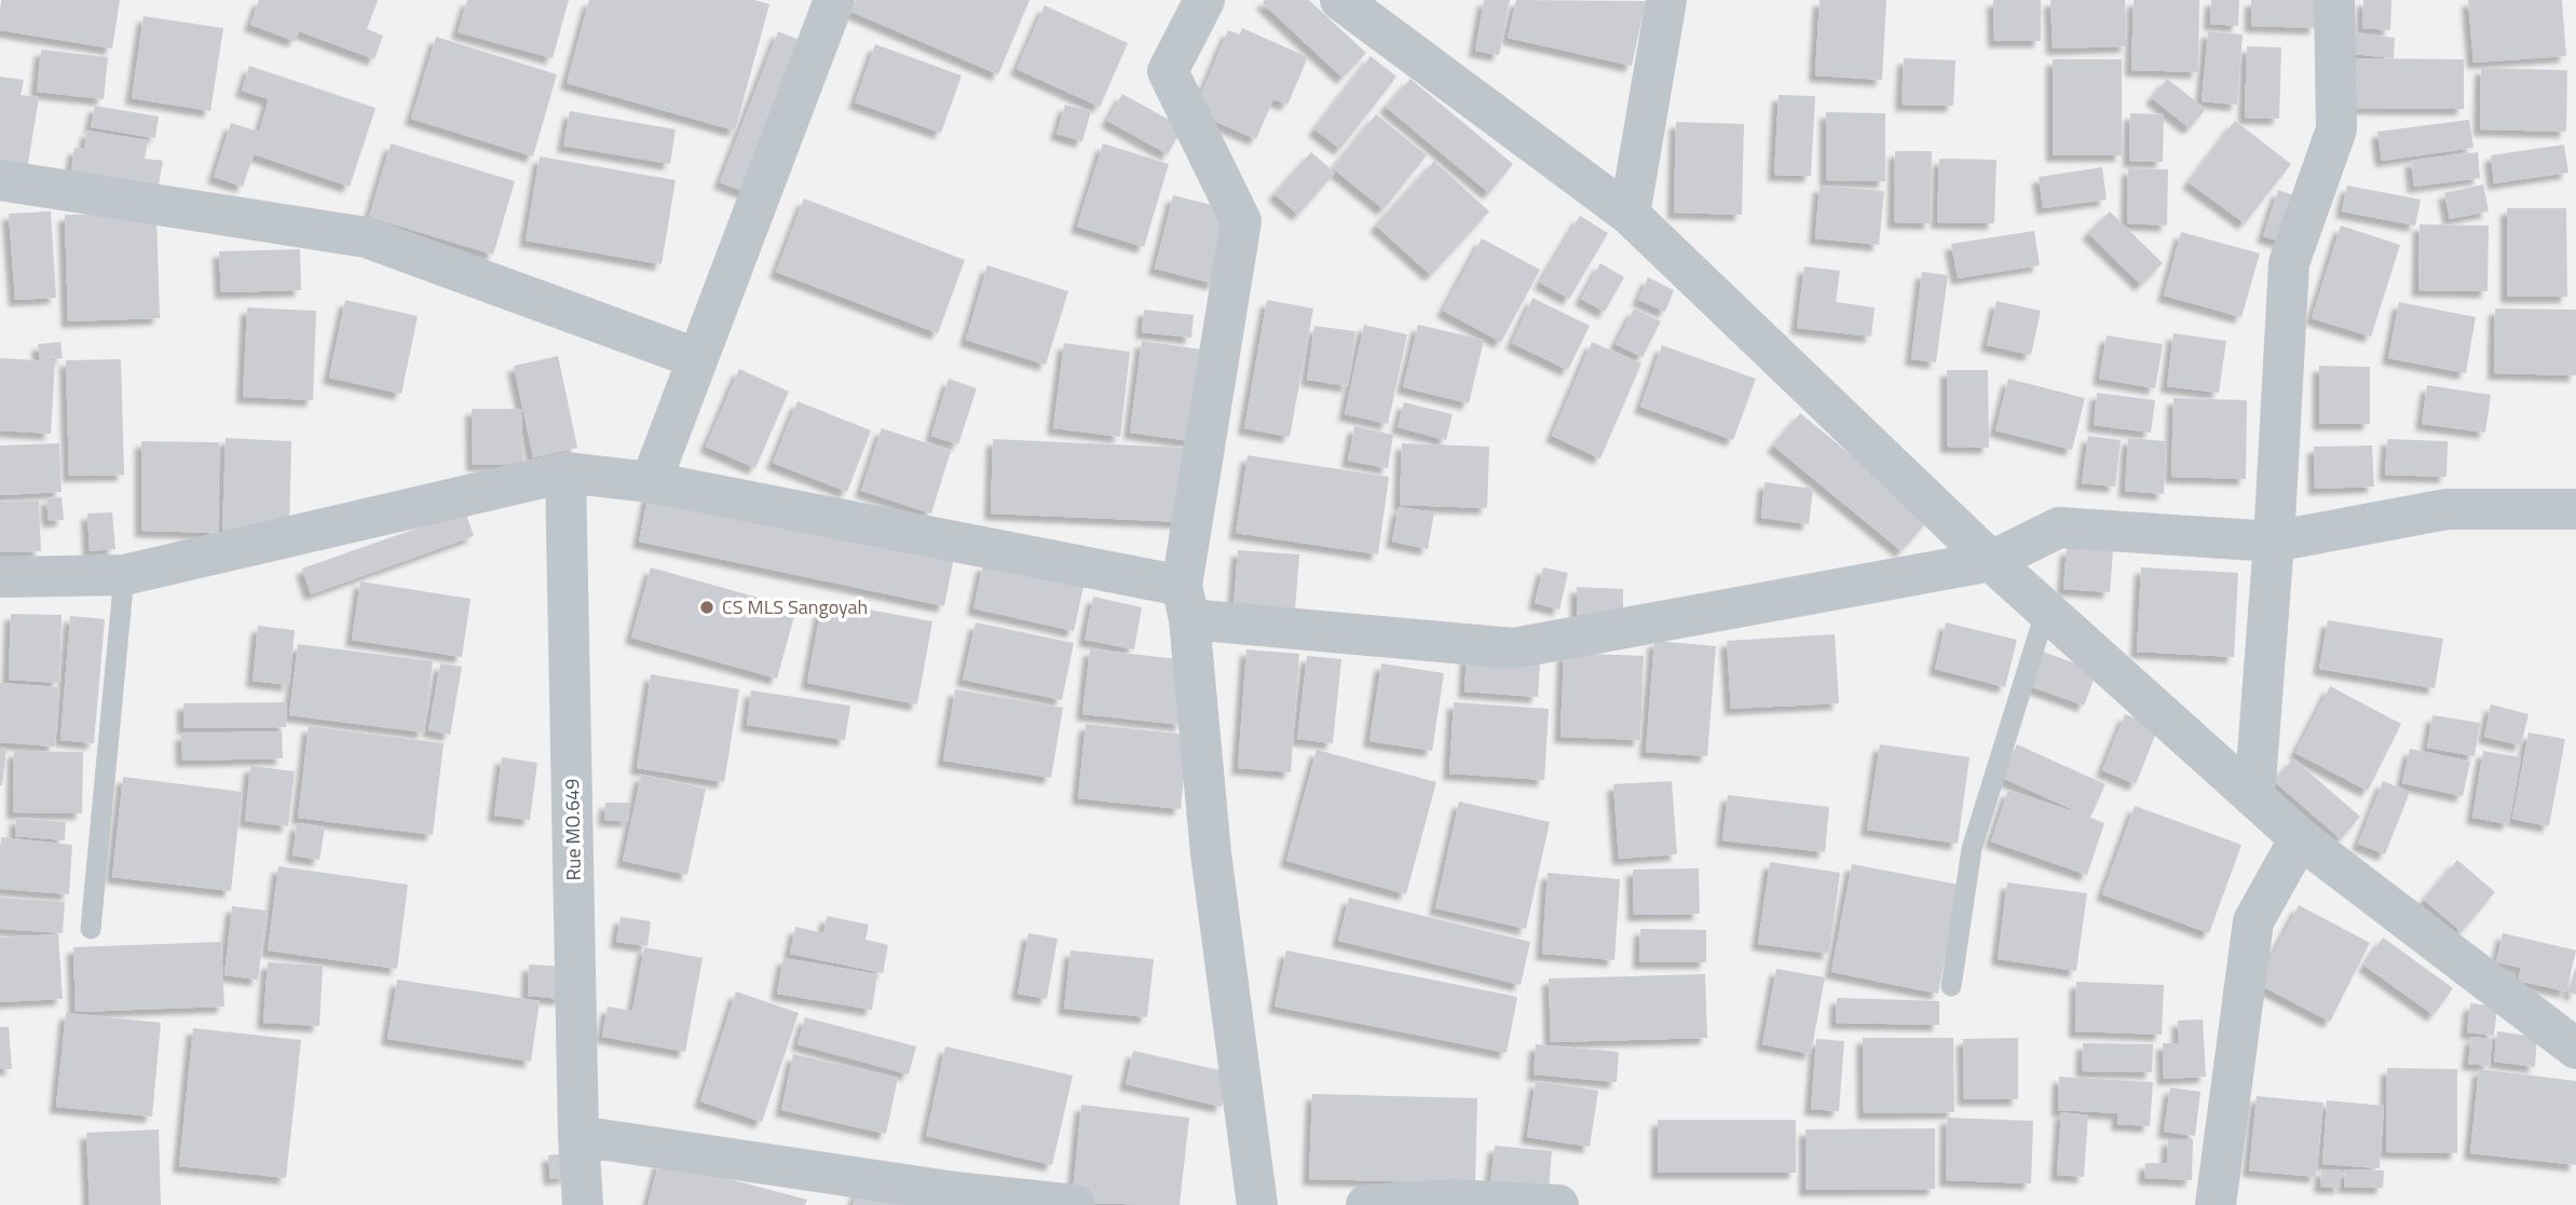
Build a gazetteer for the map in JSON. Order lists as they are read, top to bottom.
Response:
{
  "streets": {
    "street": ["Rue MO.649"]
  },
  "places": ["CS MLS Sangoyah"]
}
